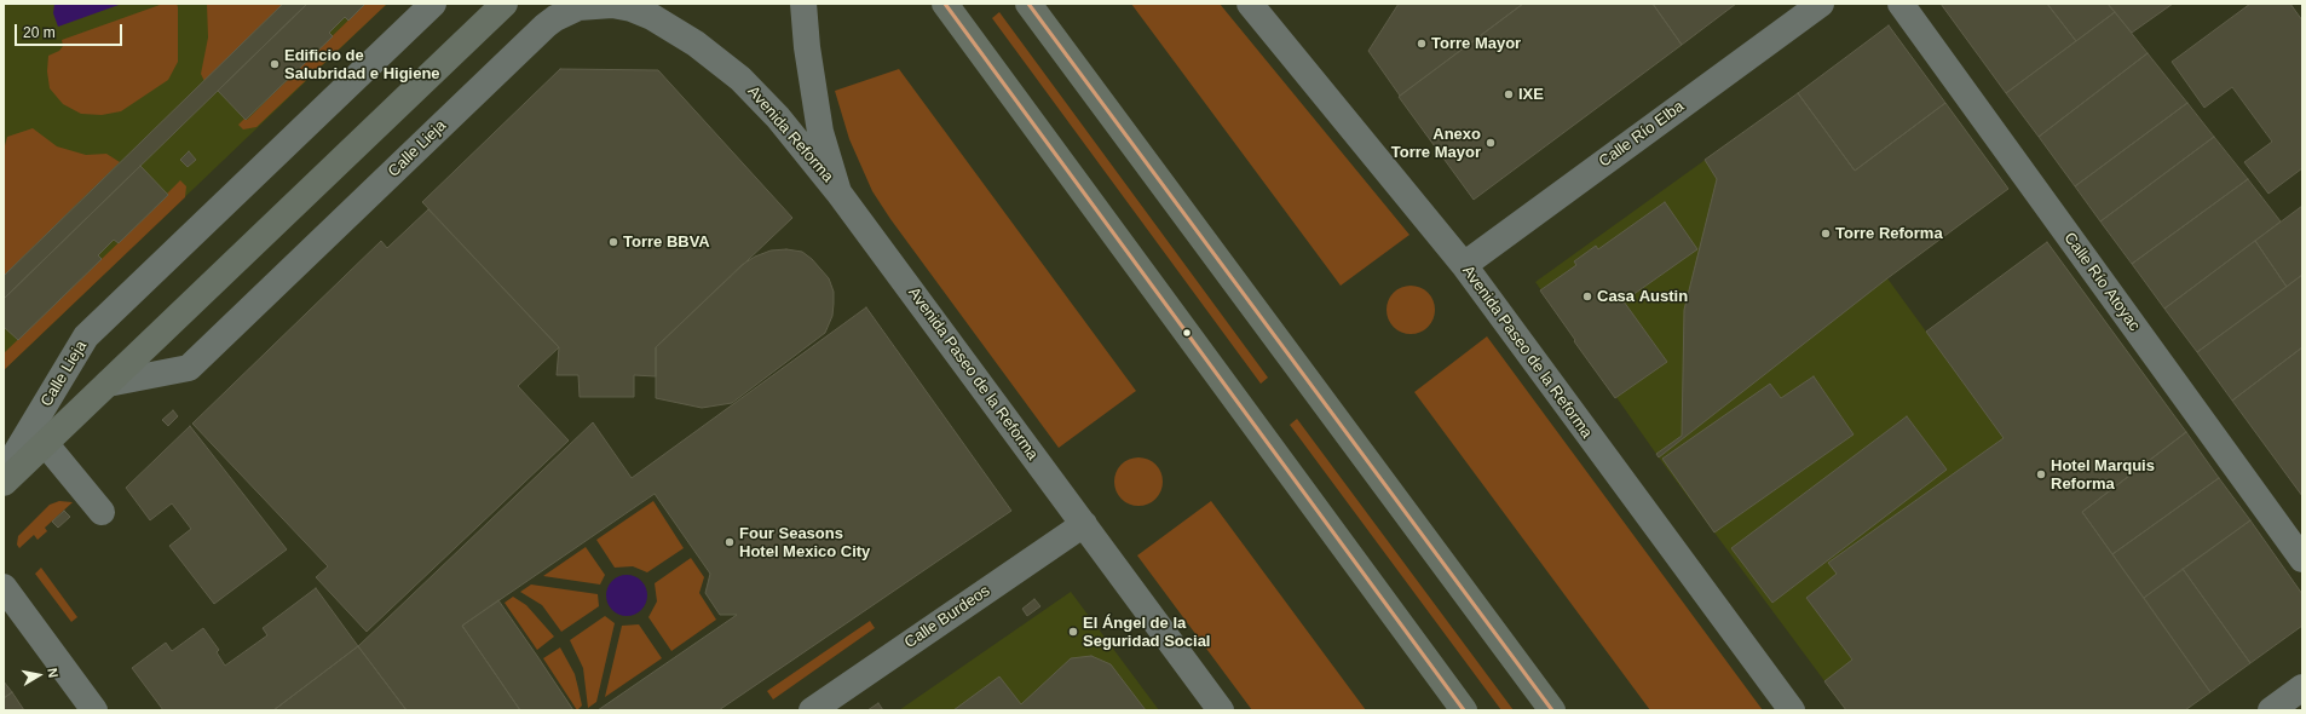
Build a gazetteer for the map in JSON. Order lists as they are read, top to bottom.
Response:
{
  "streets": {
    "main road": ["Calle Lieja"],
    "street": [
      "Avenida Reforma",
      "Calle Río Elba",
      "Calle Río Atoyac",
      "Avenida Paseo de la Reforma",
      "Calle Burdeos"
    ]
  },
  "crossings": [
    ["Avenida Reforma", "Calle Lieja"],
    ["Avenida Reforma", "Avenida Paseo de la Reforma"],
    ["Calle Río Elba", "Avenida Paseo de la Reforma"],
    ["Avenida Paseo de la Reforma", "Calle Burdeos"]
  ],
  "places": [
    "Torre Mayor",
    "Edificio de Salubridad e Higiene",
    "IXE",
    "Anexo Torre Mayor",
    "Torre Reforma",
    "Torre BBVA",
    "Casa Austin",
    "Hotel Marquis Reforma",
    "Four Seasons Hotel Mexico City",
    "El Ángel de la Seguridad Social"
  ],
  "scale_bar": "20 m",
  "north": "right"
}
